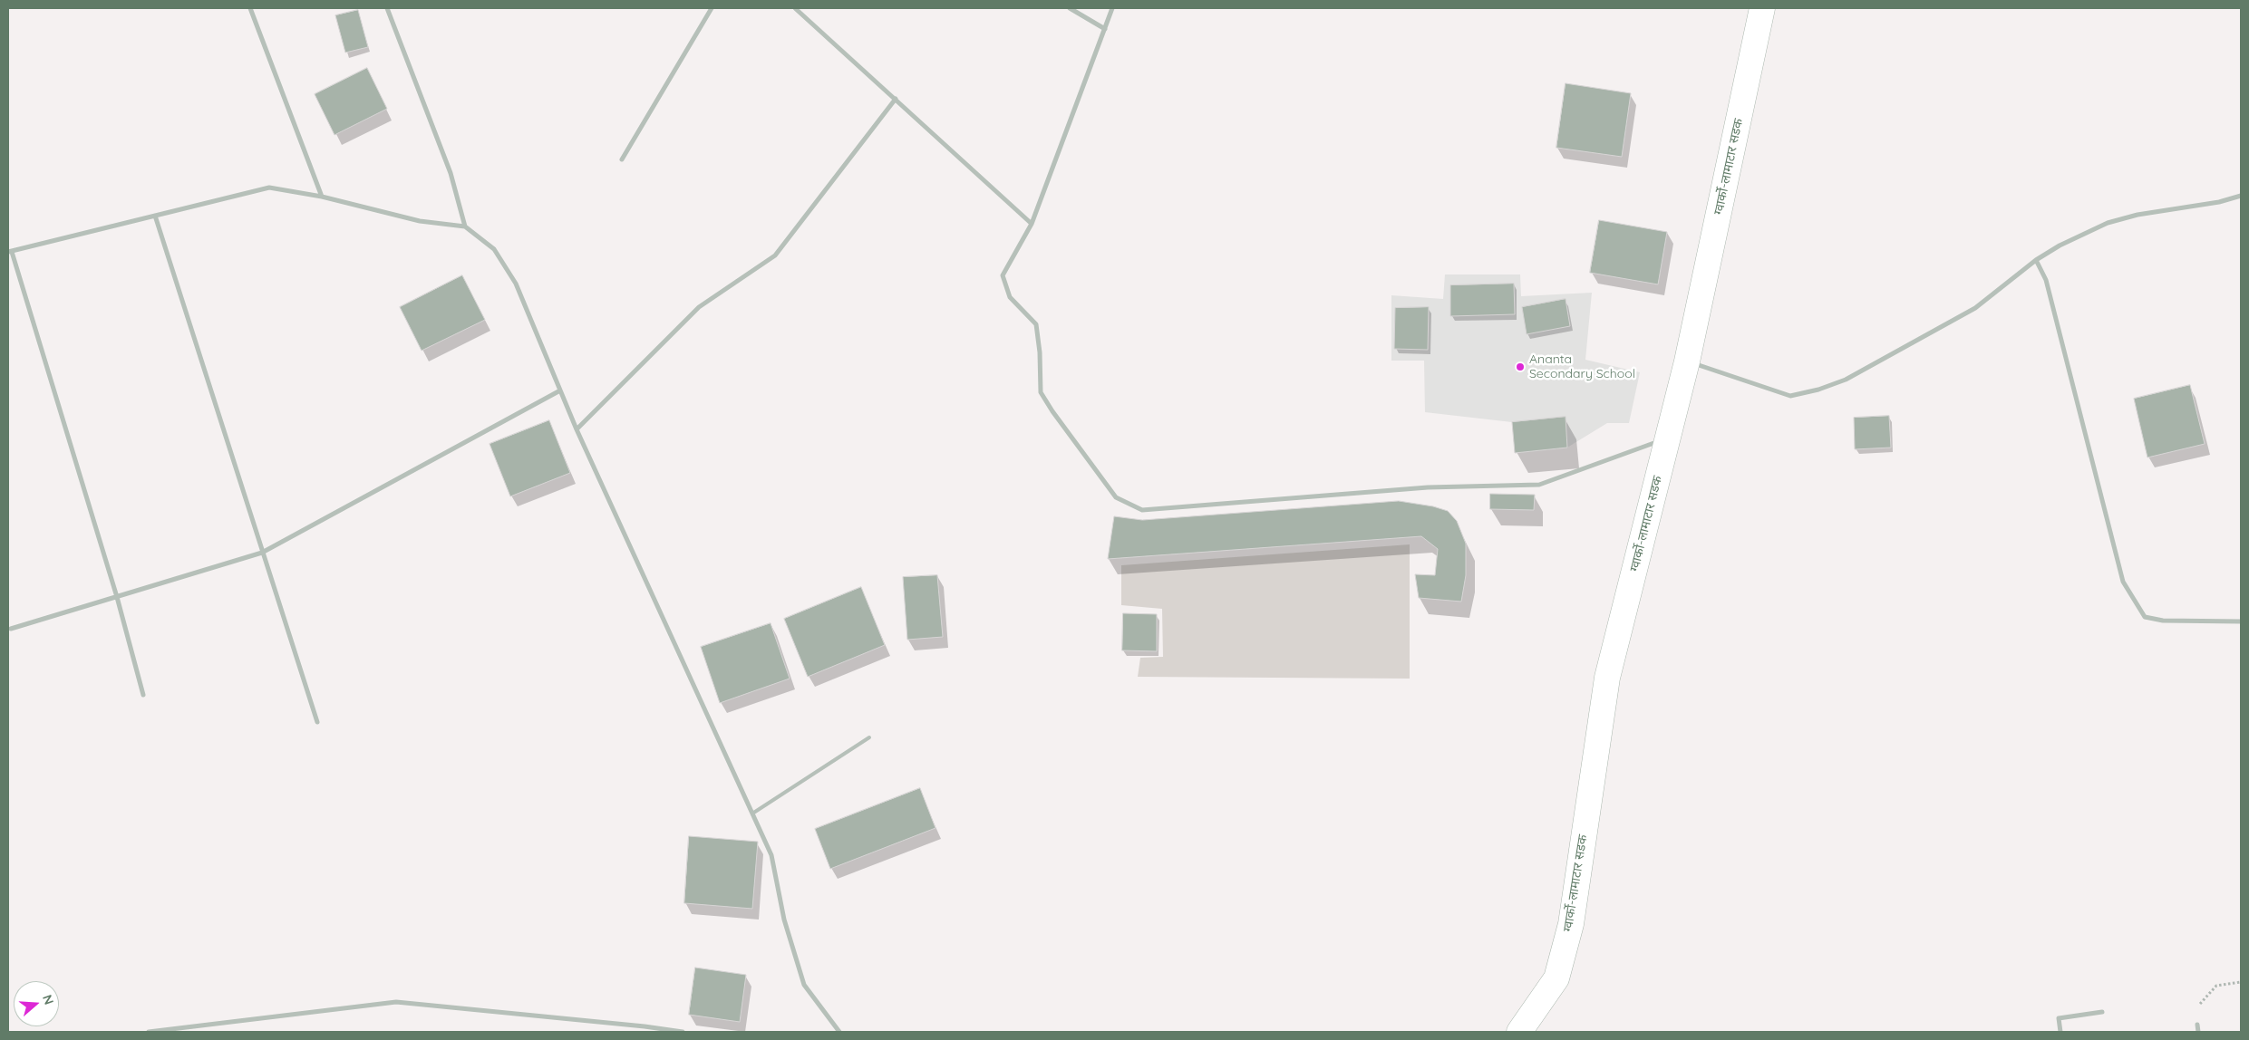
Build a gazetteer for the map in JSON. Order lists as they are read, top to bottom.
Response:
{
  "streets": {
    "main road": ["ग्वार्को-लामाटार सडक"]
  },
  "places": ["Ananta Secondary School"],
  "north": "right"
}
